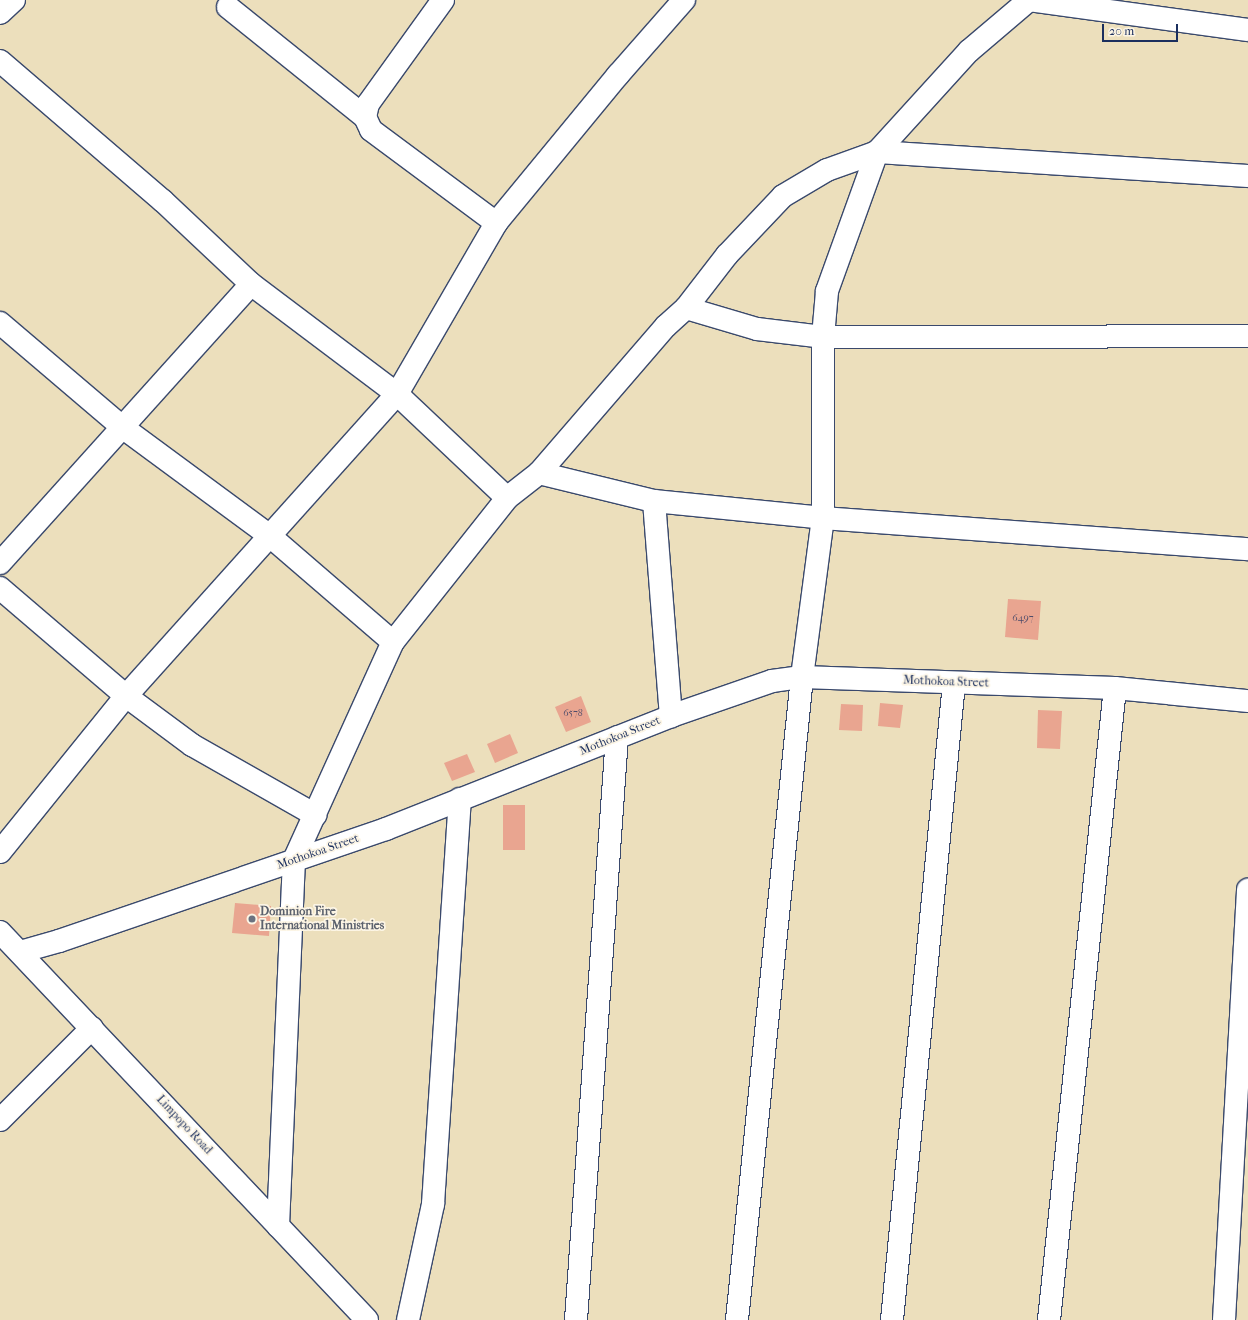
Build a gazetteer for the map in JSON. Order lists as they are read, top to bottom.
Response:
{
  "streets": {
    "street": ["Mothokoa Street", "Limpopo Road"]
  },
  "crossings": [
    ["Mothokoa Street", "Limpopo Road"]
  ],
  "places": ["Dominion Fire International Ministries"],
  "house_numbers": ["6497", "6578"],
  "scale_bar": "20 m"
}
